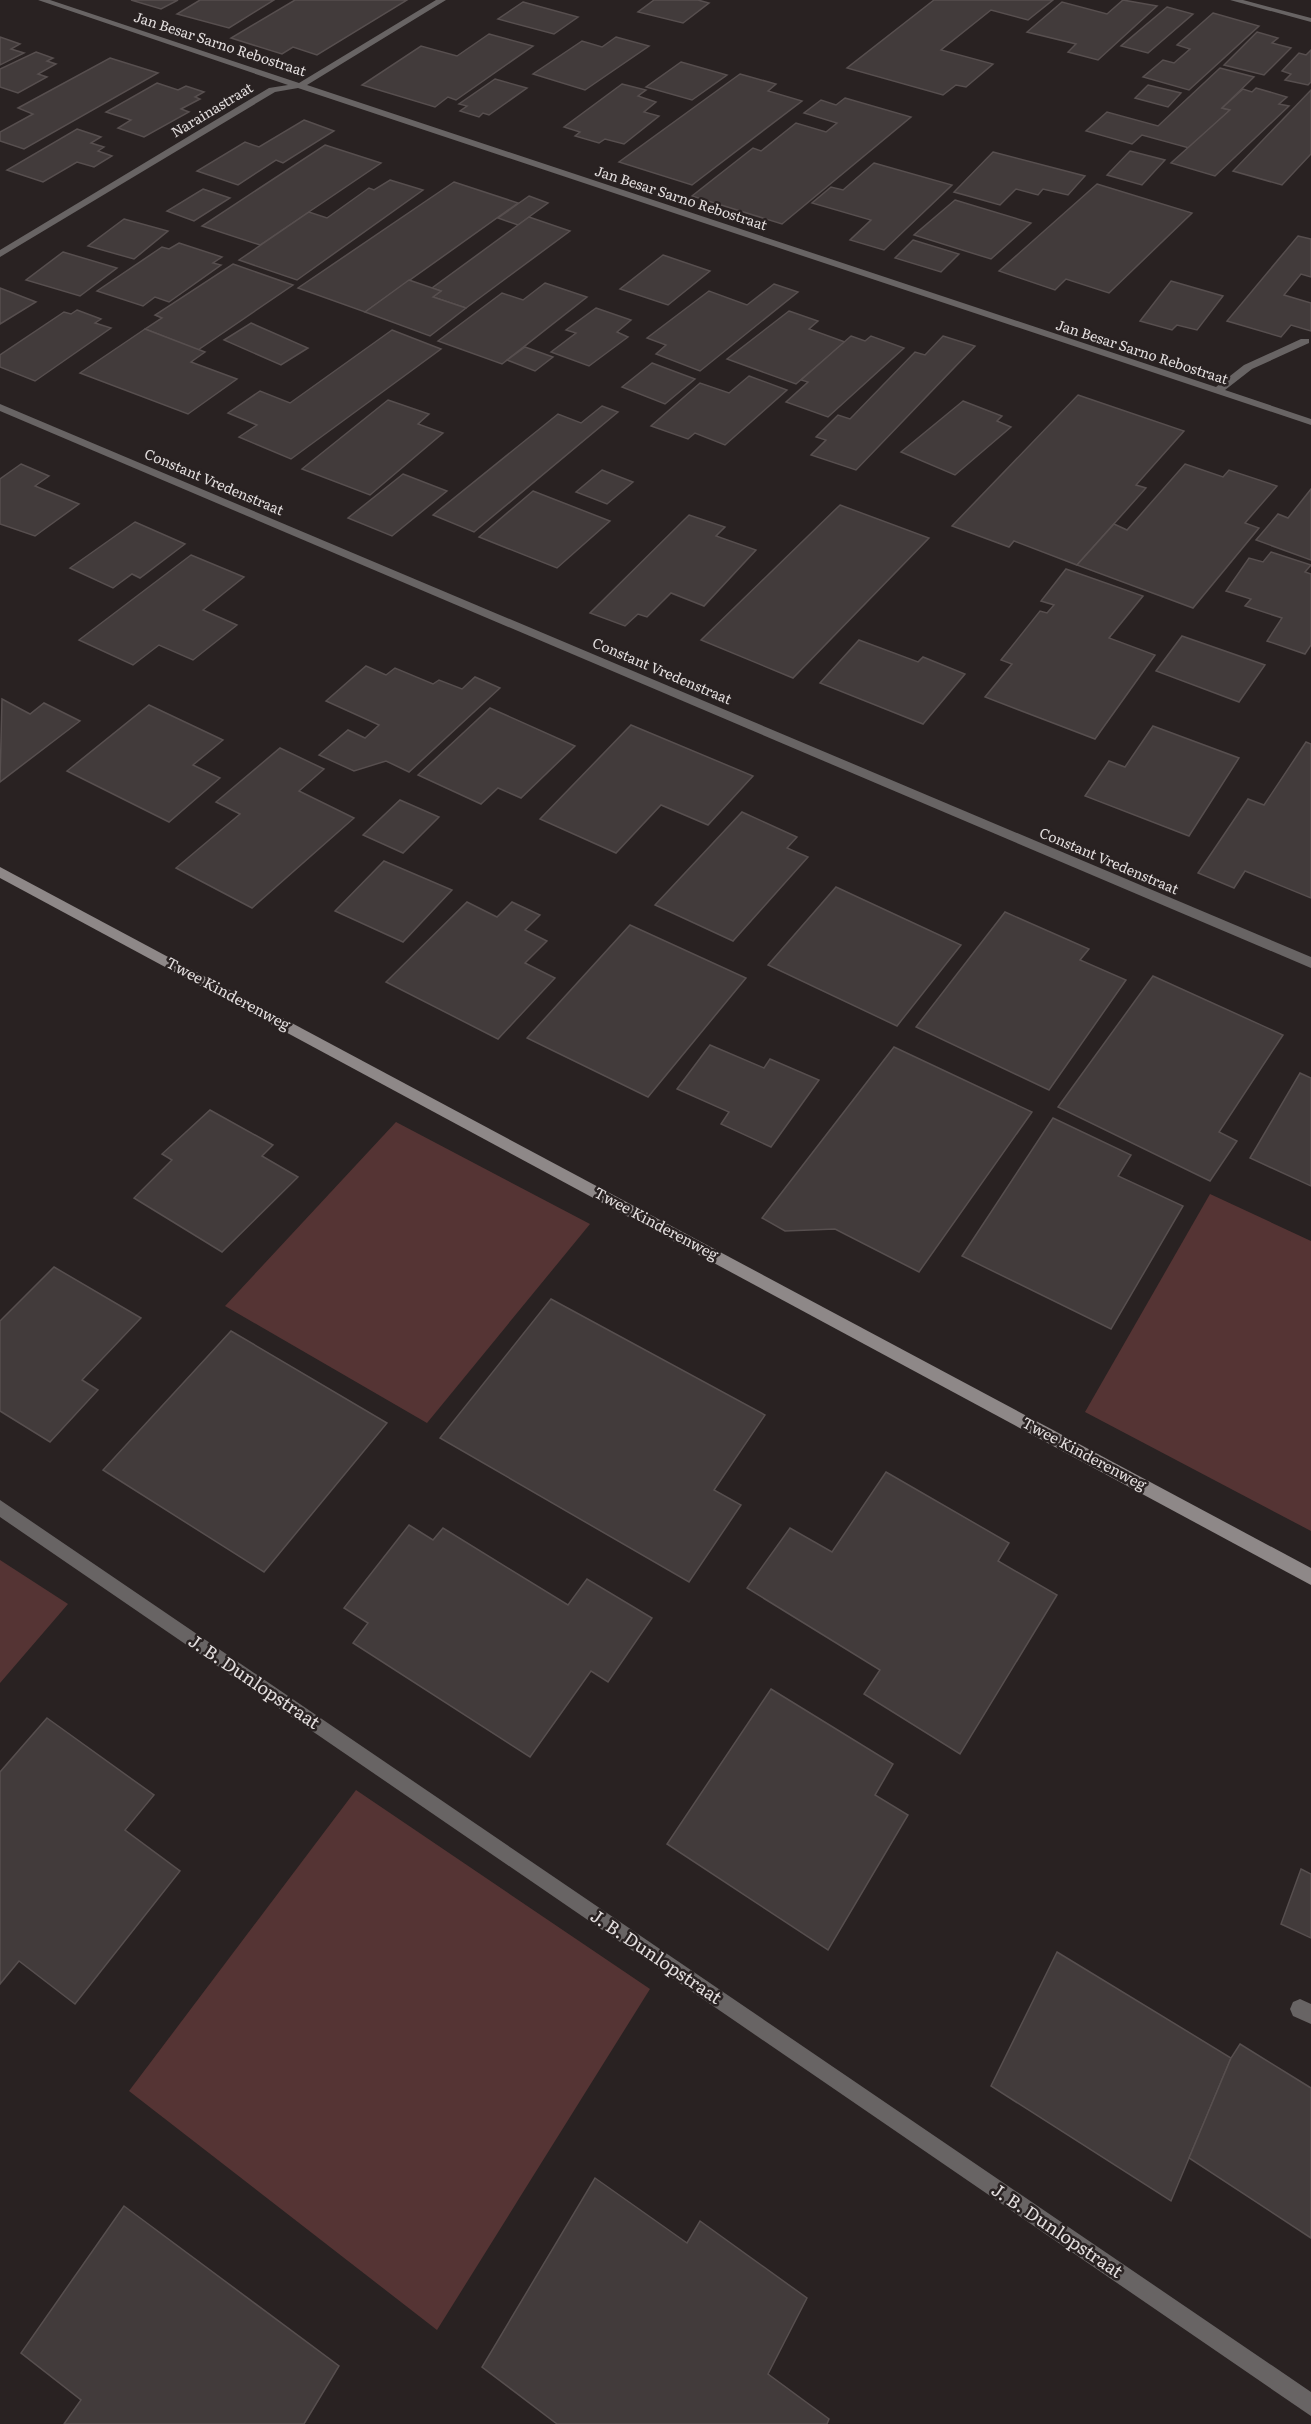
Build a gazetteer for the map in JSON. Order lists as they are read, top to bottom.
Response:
{
  "streets": {
    "street": [
      "Jan Besar Sarno Rebostraat",
      "Narainastraat",
      "Constant Vredenstraat",
      "Twee Kinderenweg",
      "J. B. Dunlopstraat"
    ]
  },
  "crossings": [
    ["Jan Besar Sarno Rebostraat", "Narainastraat"]
  ]
}
